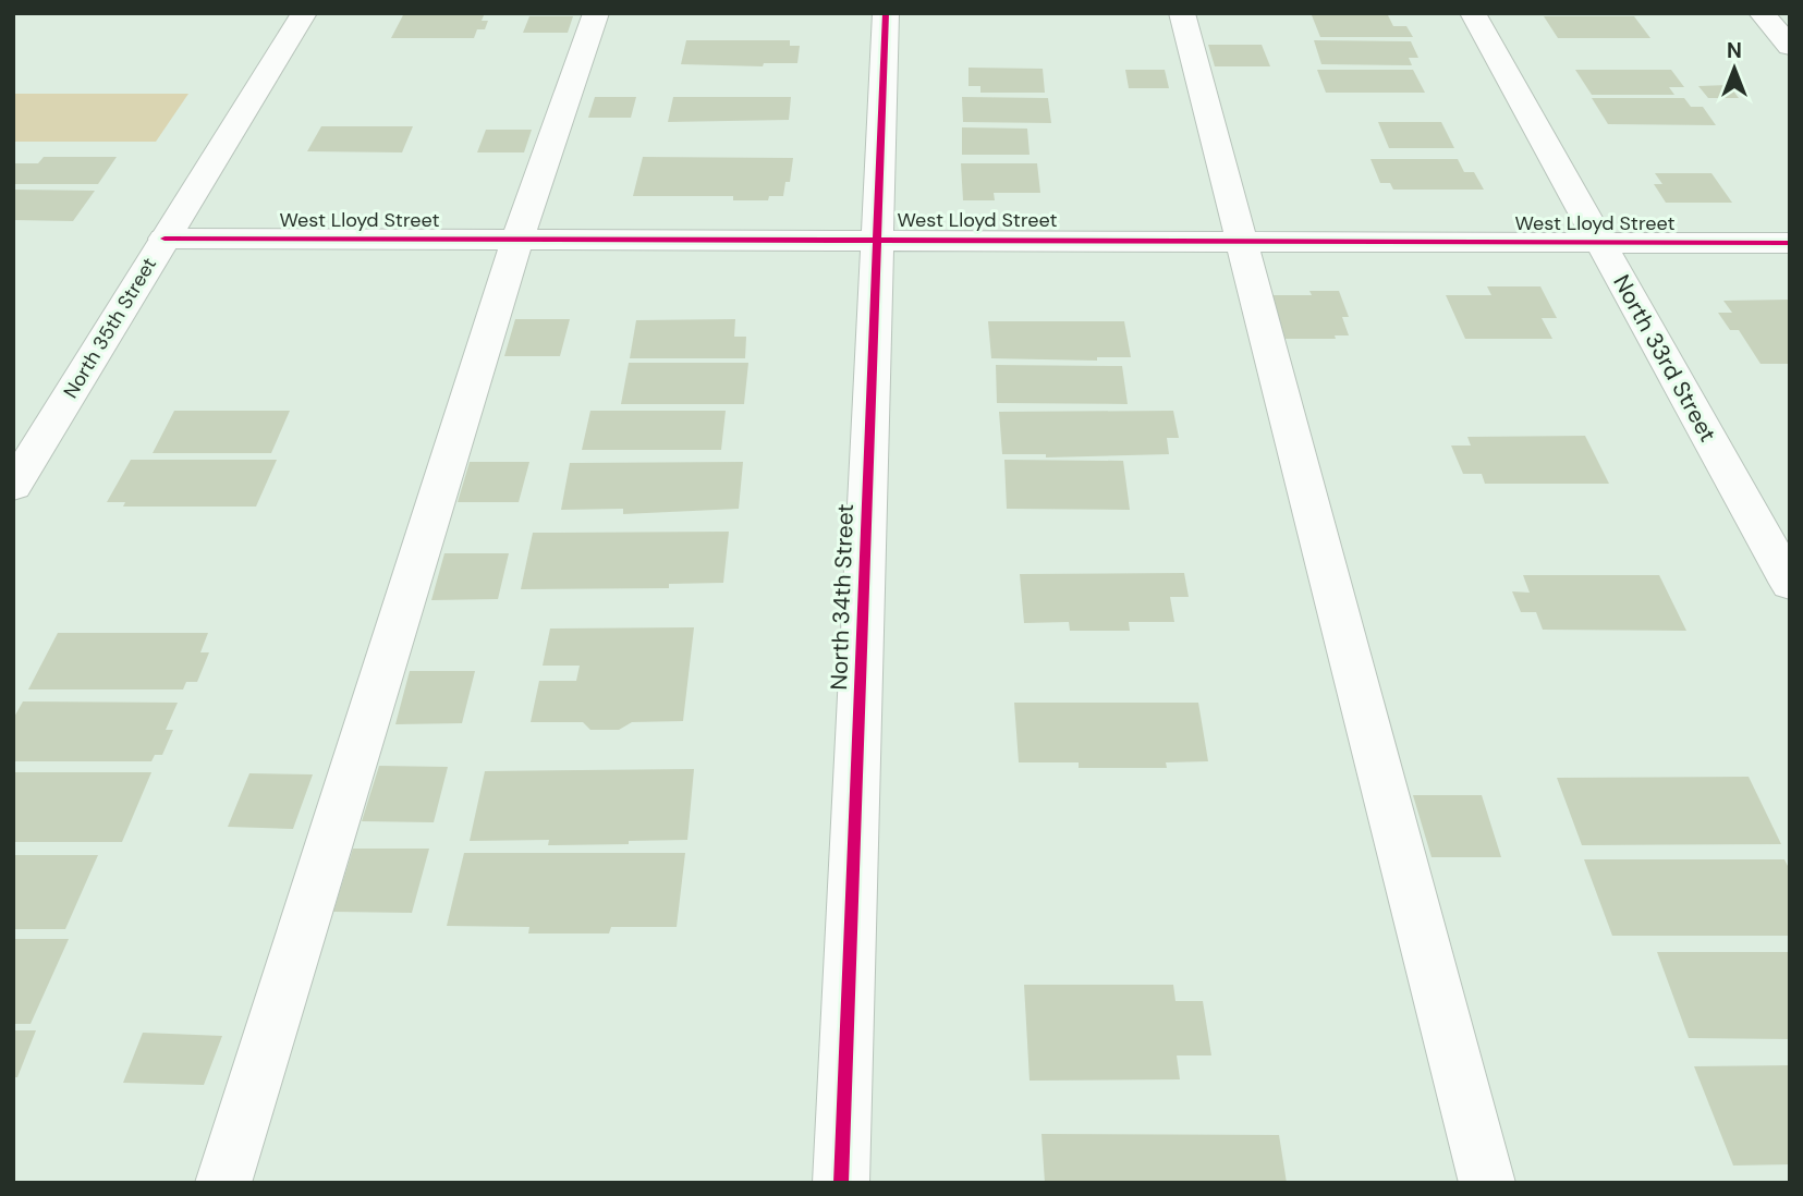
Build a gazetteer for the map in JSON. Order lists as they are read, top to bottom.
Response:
{
  "streets": {
    "street": [
      "West Lloyd Street",
      "North 35th Street",
      "North 33rd Street",
      "North 34th Street"
    ]
  },
  "crossings": [
    ["West Lloyd Street", "North 35th Street"],
    ["West Lloyd Street", "North 33rd Street"],
    ["West Lloyd Street", "North 34th Street"]
  ],
  "north": "top"
}
